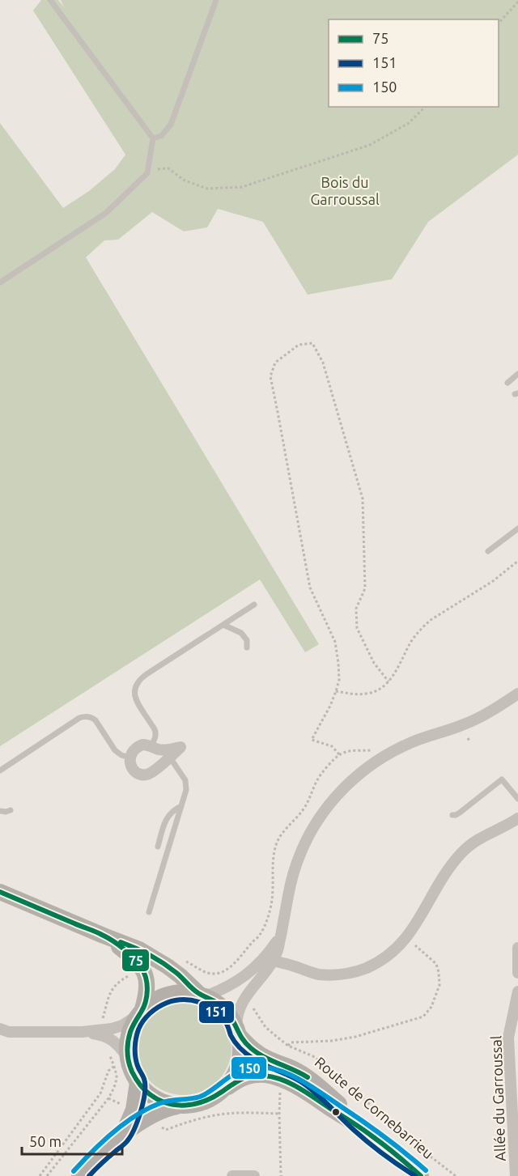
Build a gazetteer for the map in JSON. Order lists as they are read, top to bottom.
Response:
{
  "streets": {
    "main road": ["Route de Cornebarrieu"],
    "street": ["Allée du Garroussal"]
  },
  "parks": ["Bois du Garroussal"],
  "lines": ["transit line 75", "transit line 151", "transit line 150"],
  "legend": ["75", "151", "150"],
  "scale_bar": "50 m"
}
